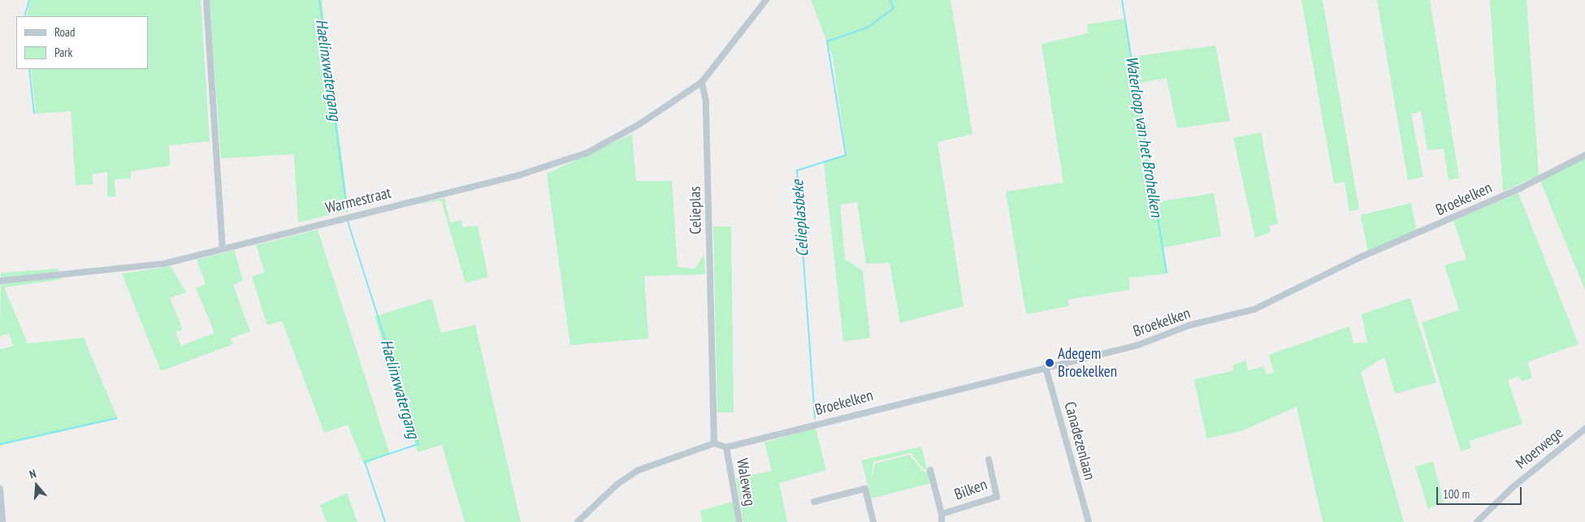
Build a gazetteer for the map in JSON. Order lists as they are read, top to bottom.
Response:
{
  "streets": {
    "street": [
      "Broekelken",
      "Warmestraat",
      "Celieplas",
      "Canadezenlaan",
      "Moerwege",
      "Waleweg",
      "Bilken"
    ]
  },
  "crossings": [
    ["Broekelken", "Canadezenlaan"],
    ["Broekelken", "Waleweg"],
    ["Warmestraat", "Celieplas"]
  ],
  "water": ["Haelinxwatergang", "Waterloop van het Brohelken", "Celieplasbeke"],
  "places": ["Adegem Broekelken"],
  "legend": ["Road", "Park"],
  "scale_bar": "100 m",
  "north": "top"
}
